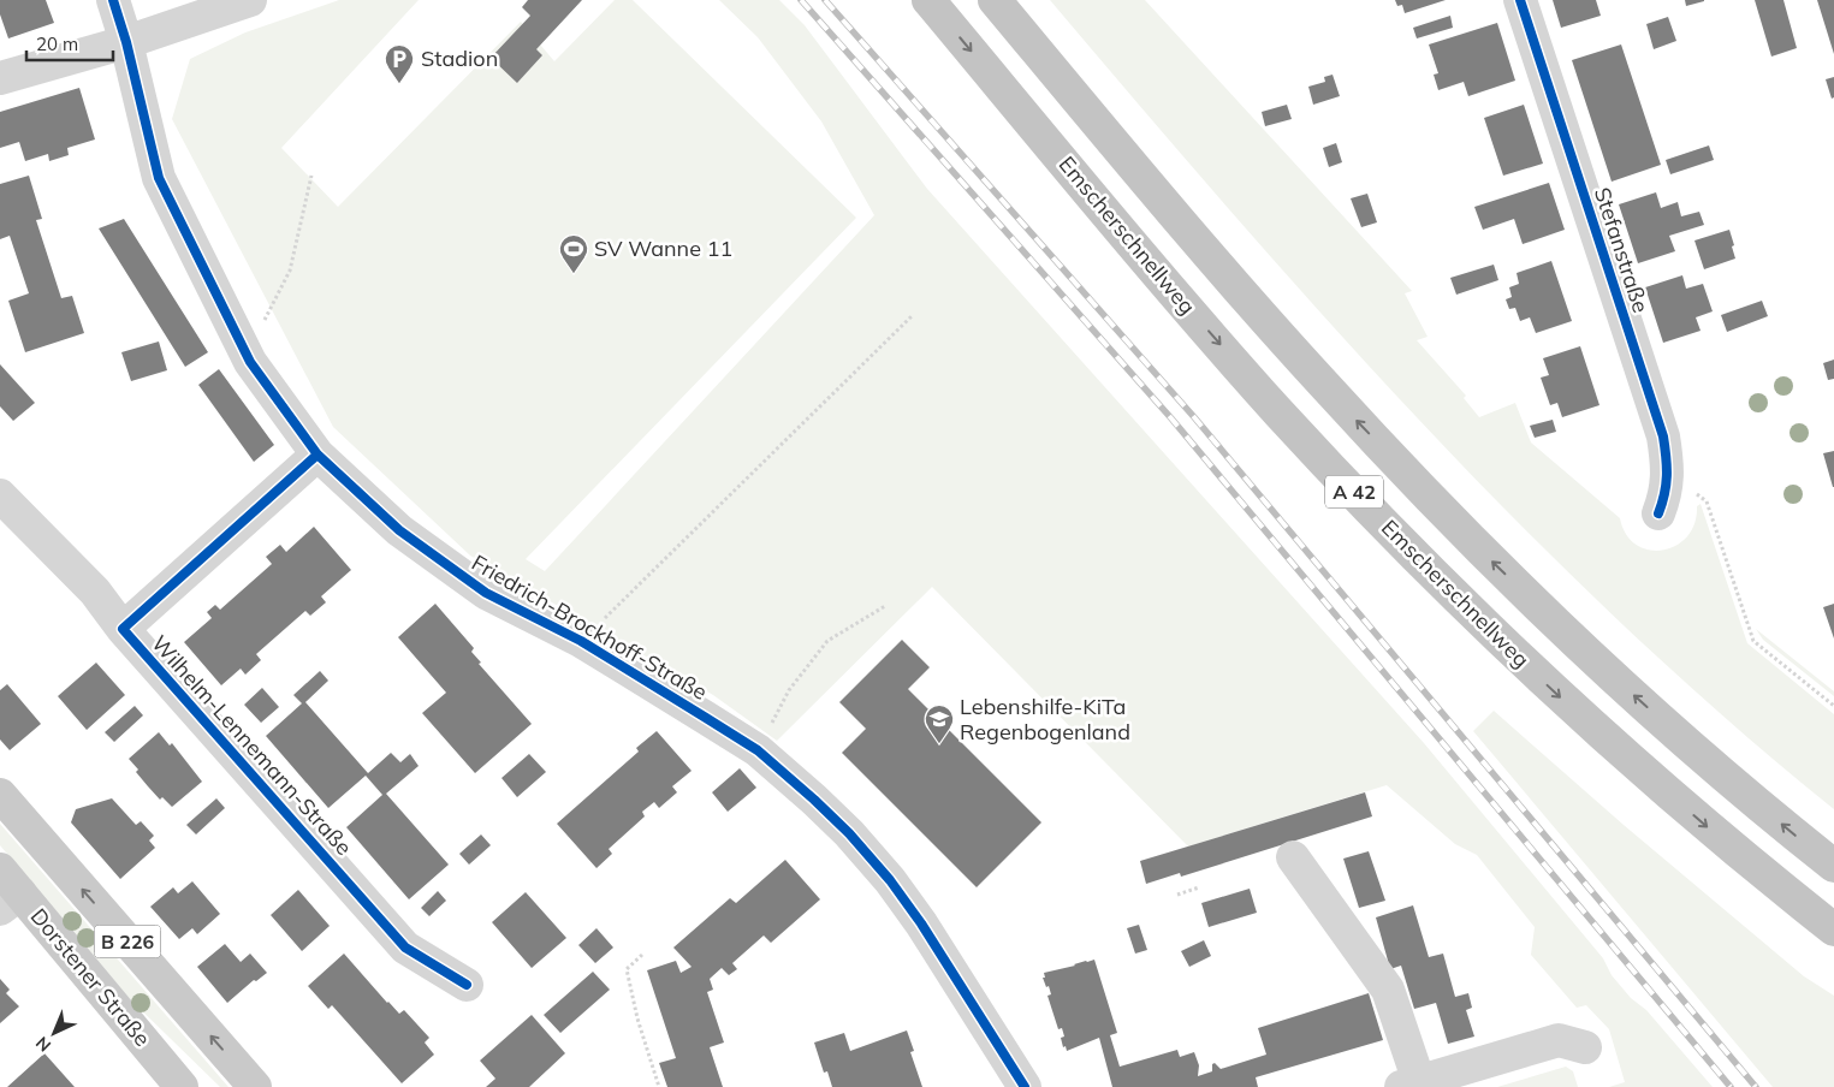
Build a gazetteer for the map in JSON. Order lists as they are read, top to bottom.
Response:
{
  "streets": {
    "highway": ["Emscherschnellweg", "A 42"],
    "main road": ["B 226", "Dorstener Straße"],
    "street": ["Stefanstraße", "Friedrich-Brockhoff-Straße", "Wilhelm-Lennemann-Straße"]
  },
  "crossings": [
    ["Friedrich-Brockhoff-Straße", "Wilhelm-Lennemann-Straße"]
  ],
  "places": {
    "parking": ["Stadion"],
    "sports": ["SV Wanne 11"],
    "school or university": ["Lebenshilfe-KiTa Regenbogenland"]
  },
  "scale_bar": "20 m",
  "north": "bottom left"
}
